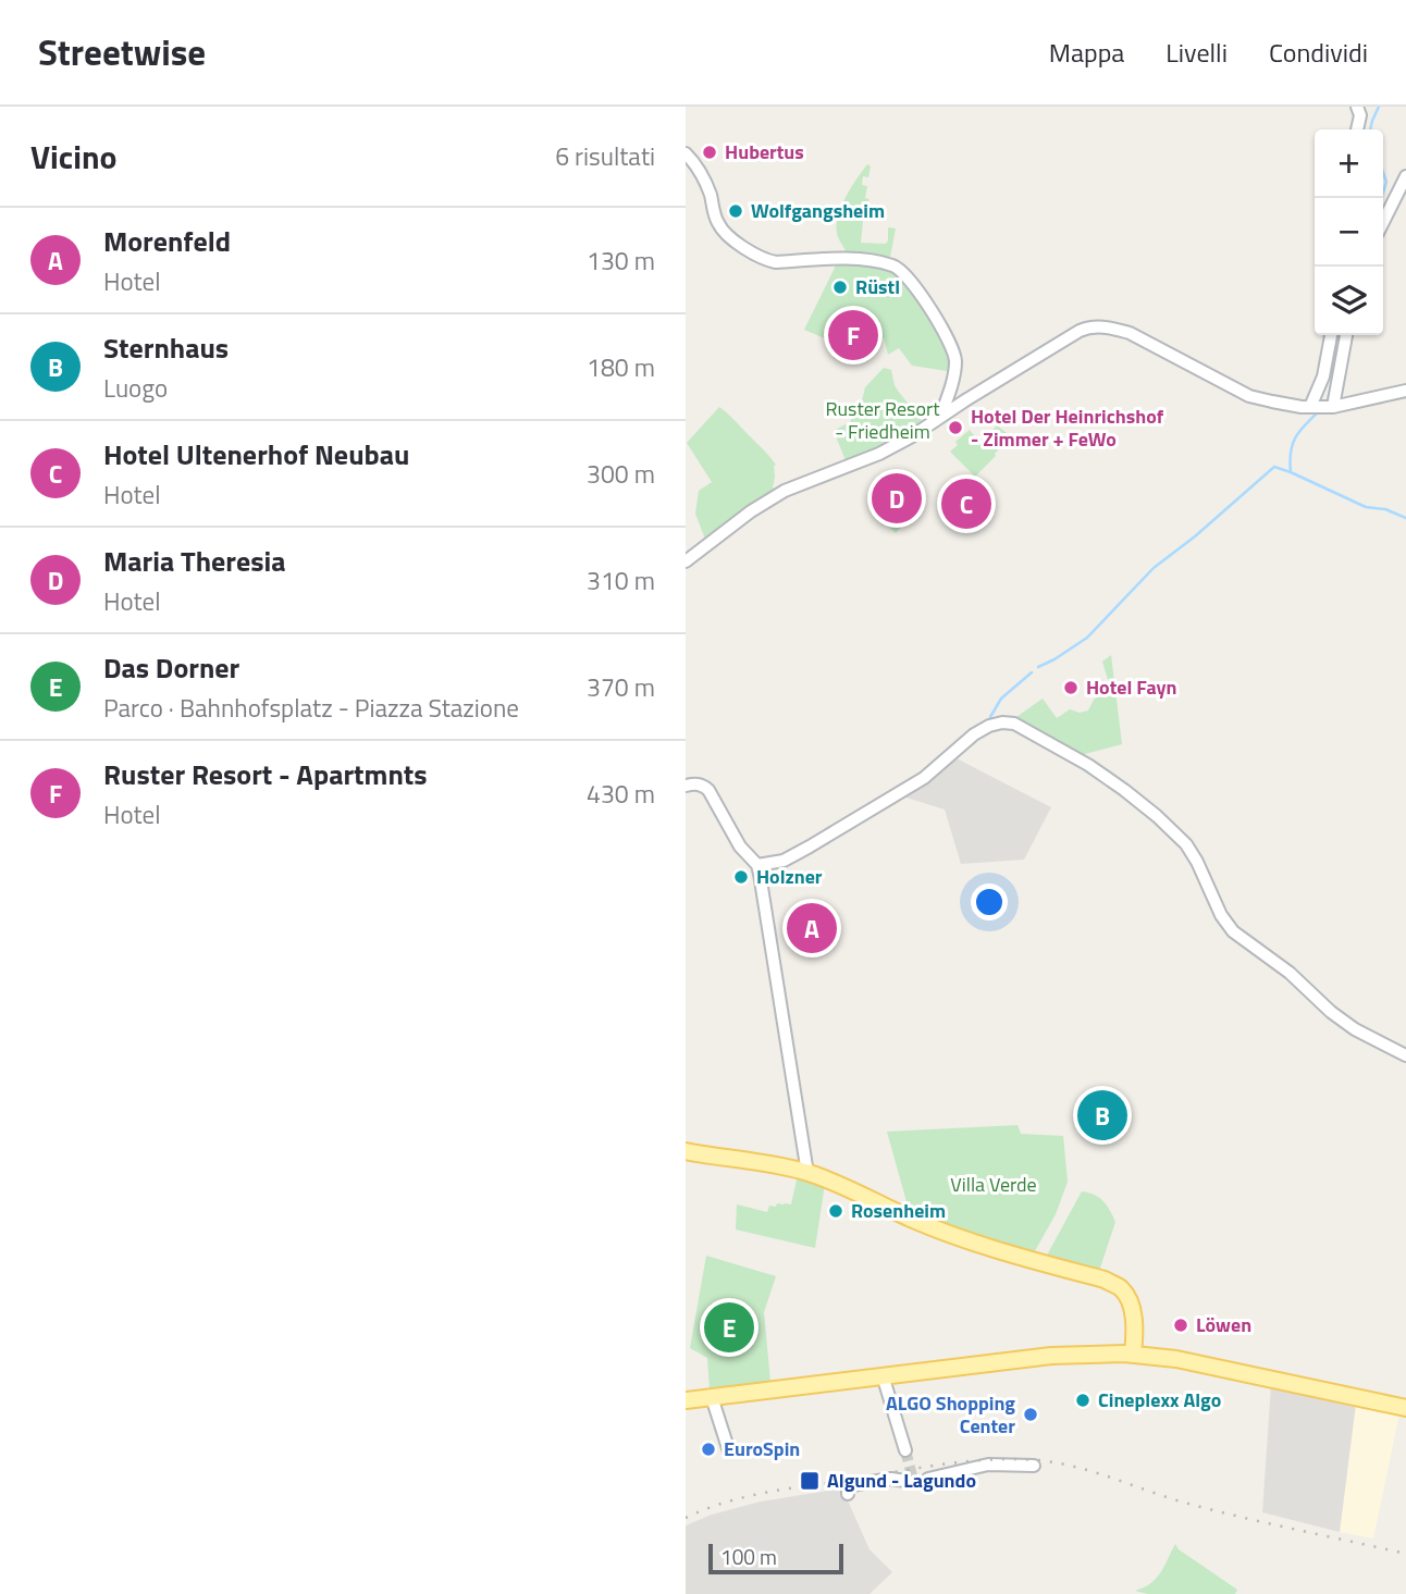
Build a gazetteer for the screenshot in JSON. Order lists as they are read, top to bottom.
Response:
{
  "parks": ["Ruster Resort - Friedheim", "Villa Verde"],
  "places": {
    "other": [
      "Hubertus",
      "Wolfgangsheim",
      "Rüstl",
      "Hotel Der Heinrichshof - Zimmer + FeWo",
      "Hotel Fayn",
      "Holzner",
      "Rosenheim",
      "Löwen",
      "Cineplexx Algo",
      "ALGO Shopping Center",
      "EuroSpin"
    ],
    "transit": ["Algund - Lagundo"]
  },
  "scale_bar": "100 m",
  "page": {
    "header": "Streetwise",
    "nav": ["Mappa", "Livelli", "Condividi"],
    "heading": ["Vicino", "6 risultati"],
    "map_buttons": ["+", "−"],
    "list": [
      {
        "mark": "A",
        "name": "Morenfeld",
        "note": "Hotel",
        "value": "130 m"
      },
      {
        "mark": "B",
        "name": "Sternhaus",
        "note": "Luogo",
        "value": "180 m"
      },
      {
        "mark": "C",
        "name": "Hotel Ultenerhof Neubau",
        "note": "Hotel",
        "value": "300 m"
      },
      {
        "mark": "D",
        "name": "Maria Theresia",
        "note": "Hotel",
        "value": "310 m"
      },
      {
        "mark": "E",
        "name": "Das Dorner",
        "note": "Parco · Bahnhofsplatz - Piazza Stazione",
        "value": "370 m"
      },
      {
        "mark": "F",
        "name": "Ruster Resort - Apartmnts",
        "note": "Hotel",
        "value": "430 m"
      }
    ],
    "pins": [
      "F",
      "D",
      "C",
      "A",
      "B",
      "E"
    ],
    "scale": "100 m"
  }
}
